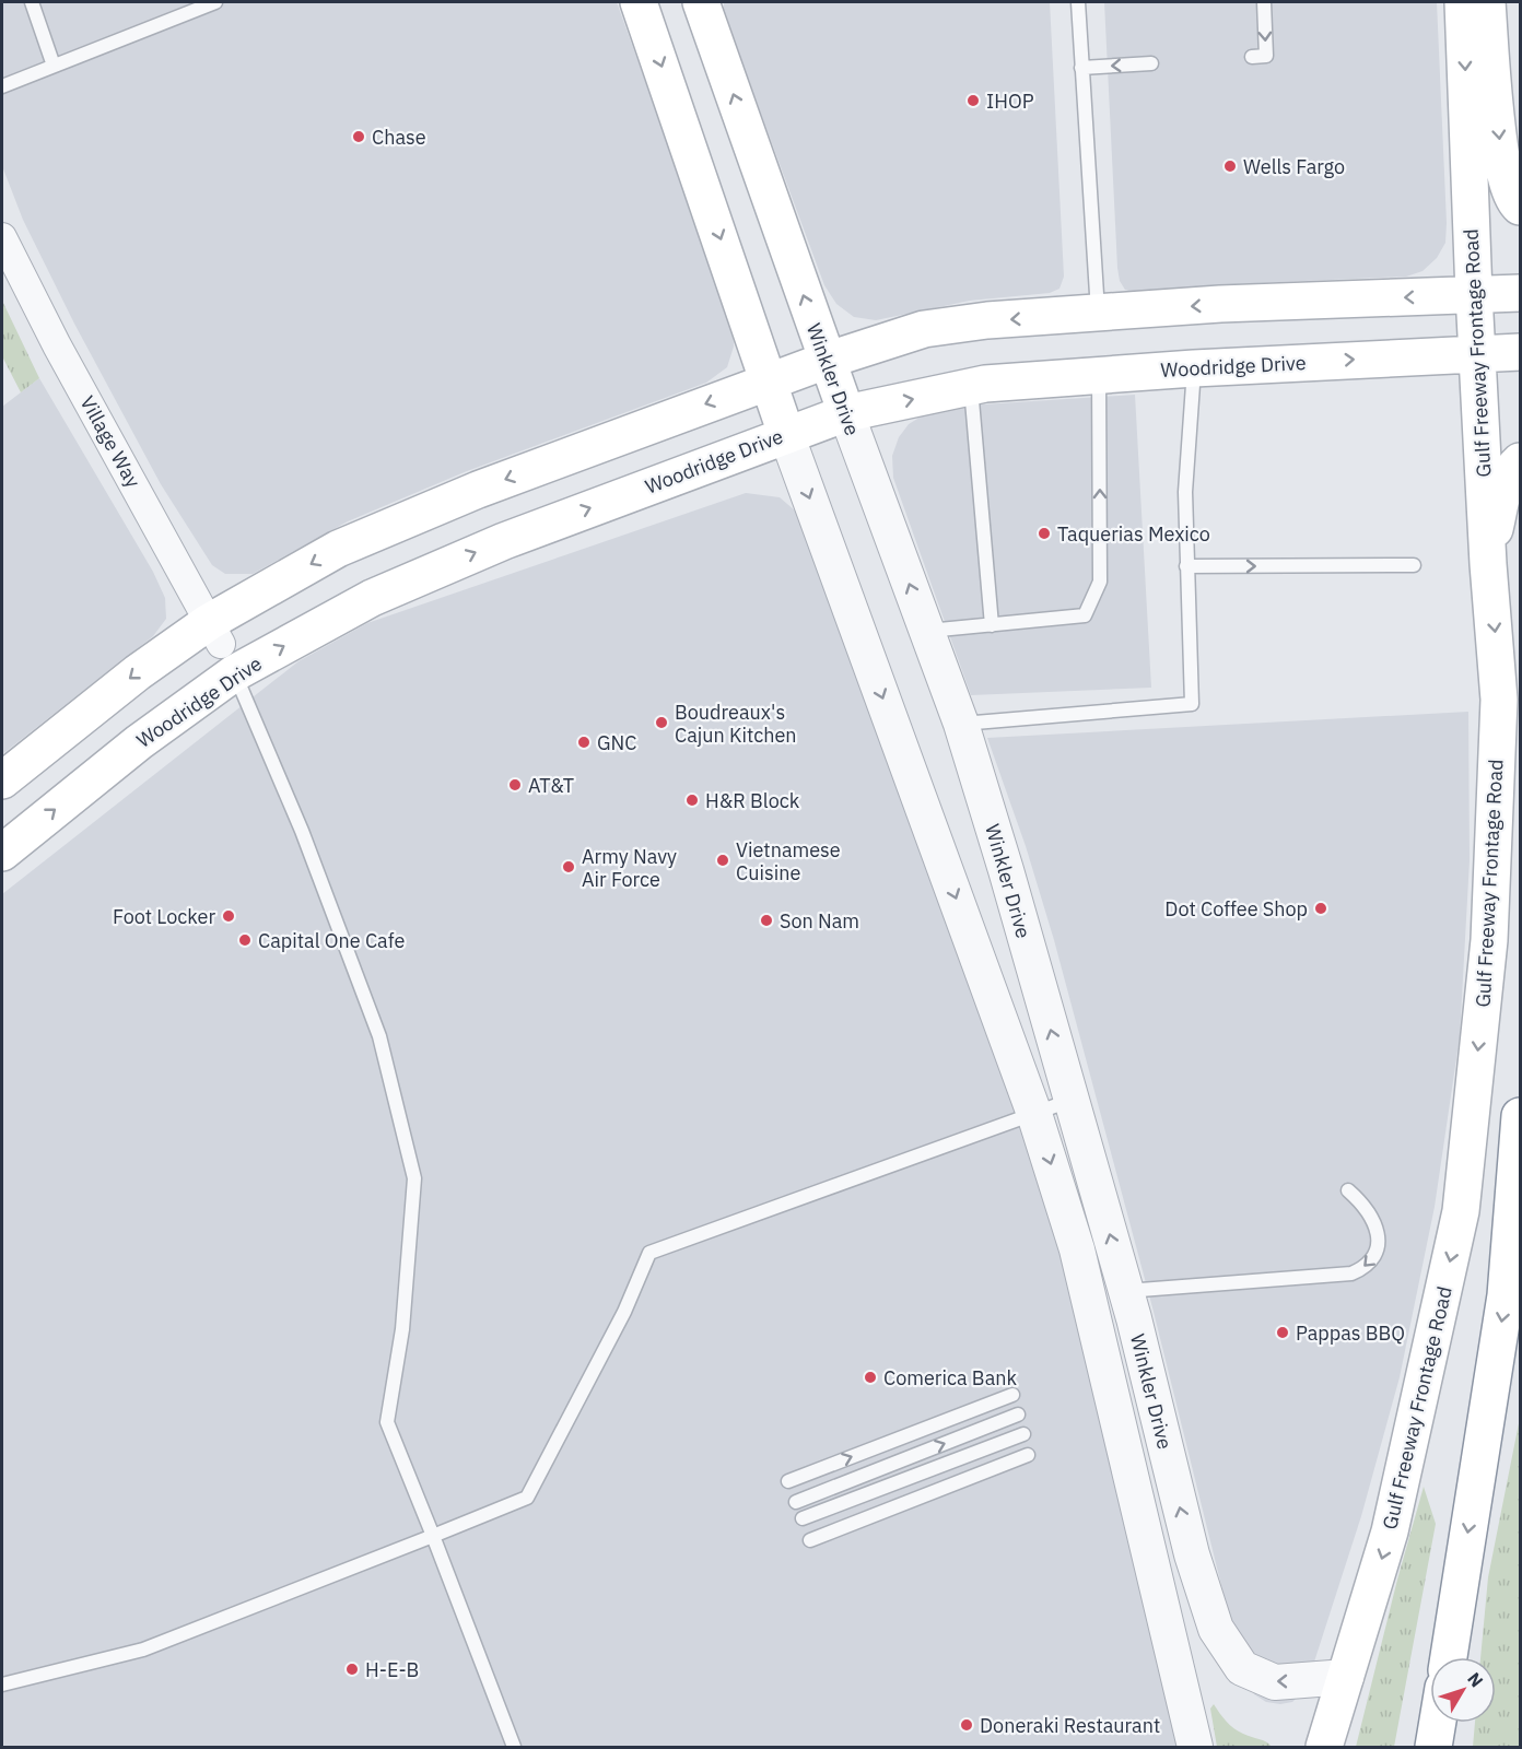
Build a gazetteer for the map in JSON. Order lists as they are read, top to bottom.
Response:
{
  "streets": {
    "main road": ["Gulf Freeway Frontage Road", "Woodridge Drive", "Winkler Drive"],
    "street": ["Village Way"]
  },
  "crossings": [
    ["Gulf Freeway Frontage Road", "Woodridge Drive"],
    ["Gulf Freeway Frontage Road", "Winkler Drive"],
    ["Woodridge Drive", "Winkler Drive"],
    ["Woodridge Drive", "Village Way"]
  ],
  "places": [
    "IHOP",
    "Chase",
    "Wells Fargo",
    "Taquerias Mexico",
    "Boudreaux's Cajun Kitchen",
    "GNC",
    "AT&T",
    "H&R Block",
    "Vietnamese Cuisine",
    "Army Navy Air Force",
    "Dot Coffee Shop",
    "Foot Locker",
    "Son Nam",
    "Capital One Cafe",
    "Pappas BBQ",
    "Comerica Bank",
    "H-E-B",
    "Doneraki Restaurant"
  ],
  "north": "top right"
}
